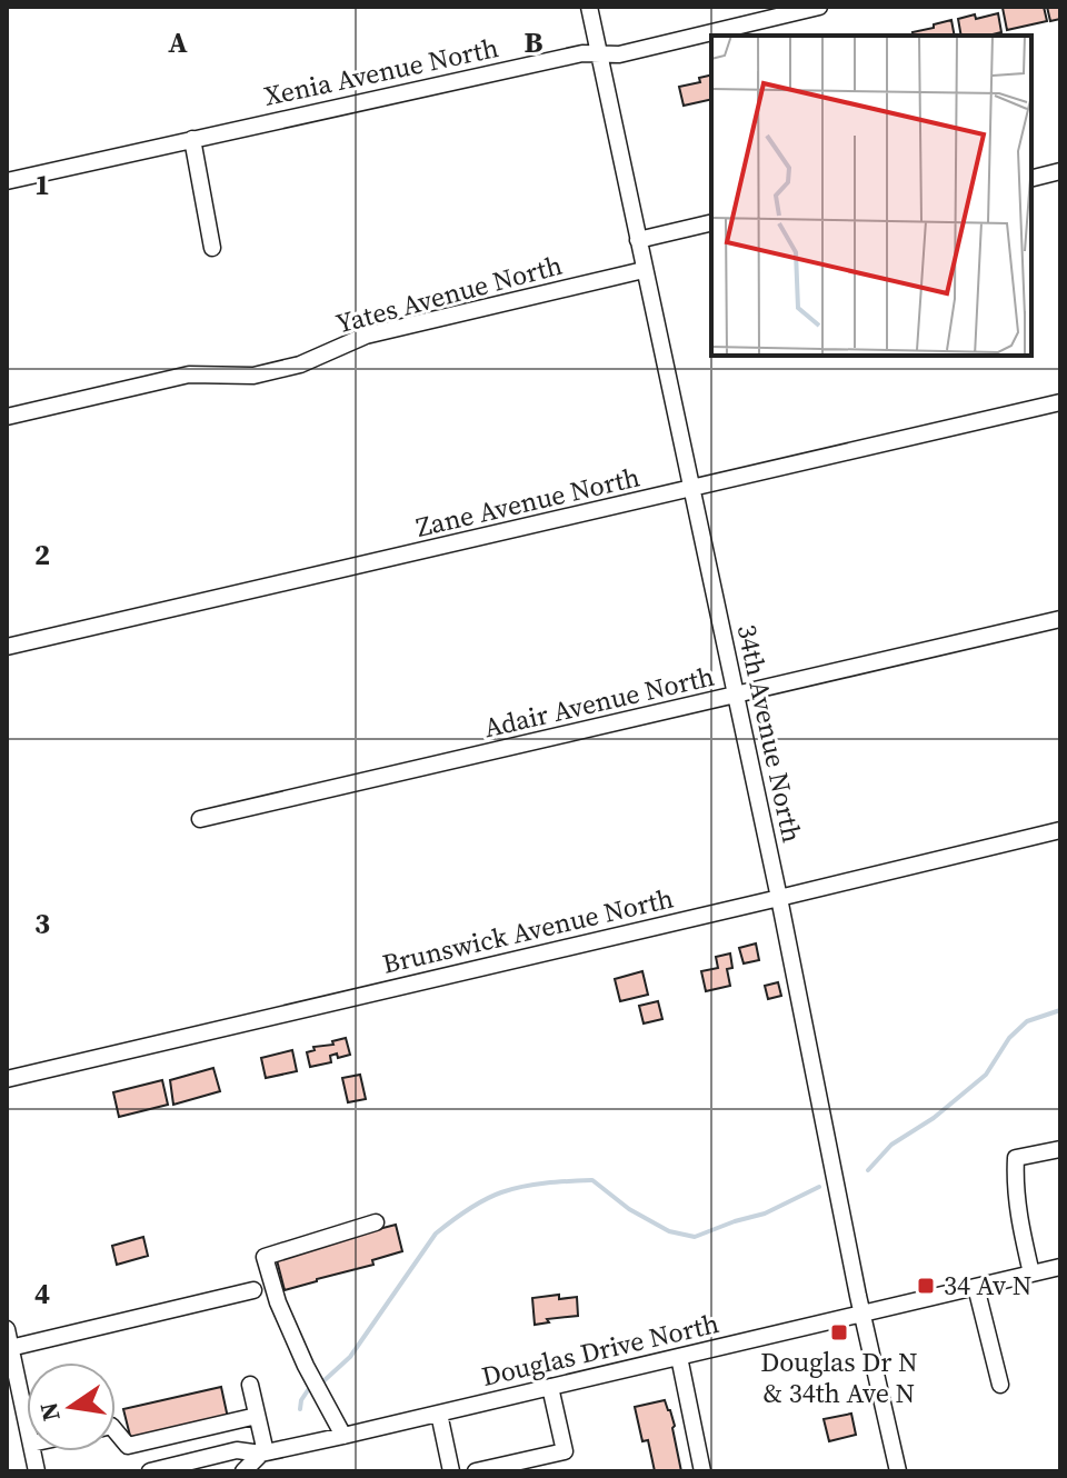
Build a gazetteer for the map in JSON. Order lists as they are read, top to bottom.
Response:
{
  "streets": {
    "street": [
      "Xenia Avenue North",
      "Yates Avenue North",
      "Zane Avenue North",
      "Adair Avenue North",
      "34th Avenue North",
      "Brunswick Avenue North",
      "Douglas Drive North"
    ]
  },
  "crossings": [
    ["Xenia Avenue North", "34th Avenue North"],
    ["Yates Avenue North", "34th Avenue North"],
    ["Zane Avenue North", "34th Avenue North"],
    ["Adair Avenue North", "34th Avenue North"],
    ["34th Avenue North", "Brunswick Avenue North"],
    ["34th Avenue North", "Douglas Drive North"]
  ],
  "places": {
    "transit": ["34 Av N", "Douglas Dr N & 34th Ave N"]
  },
  "north": "left",
  "grid": {
    "columns": ["A", "B"],
    "rows": [
      "1",
      "2",
      "3",
      "4"
    ]
  }
}
